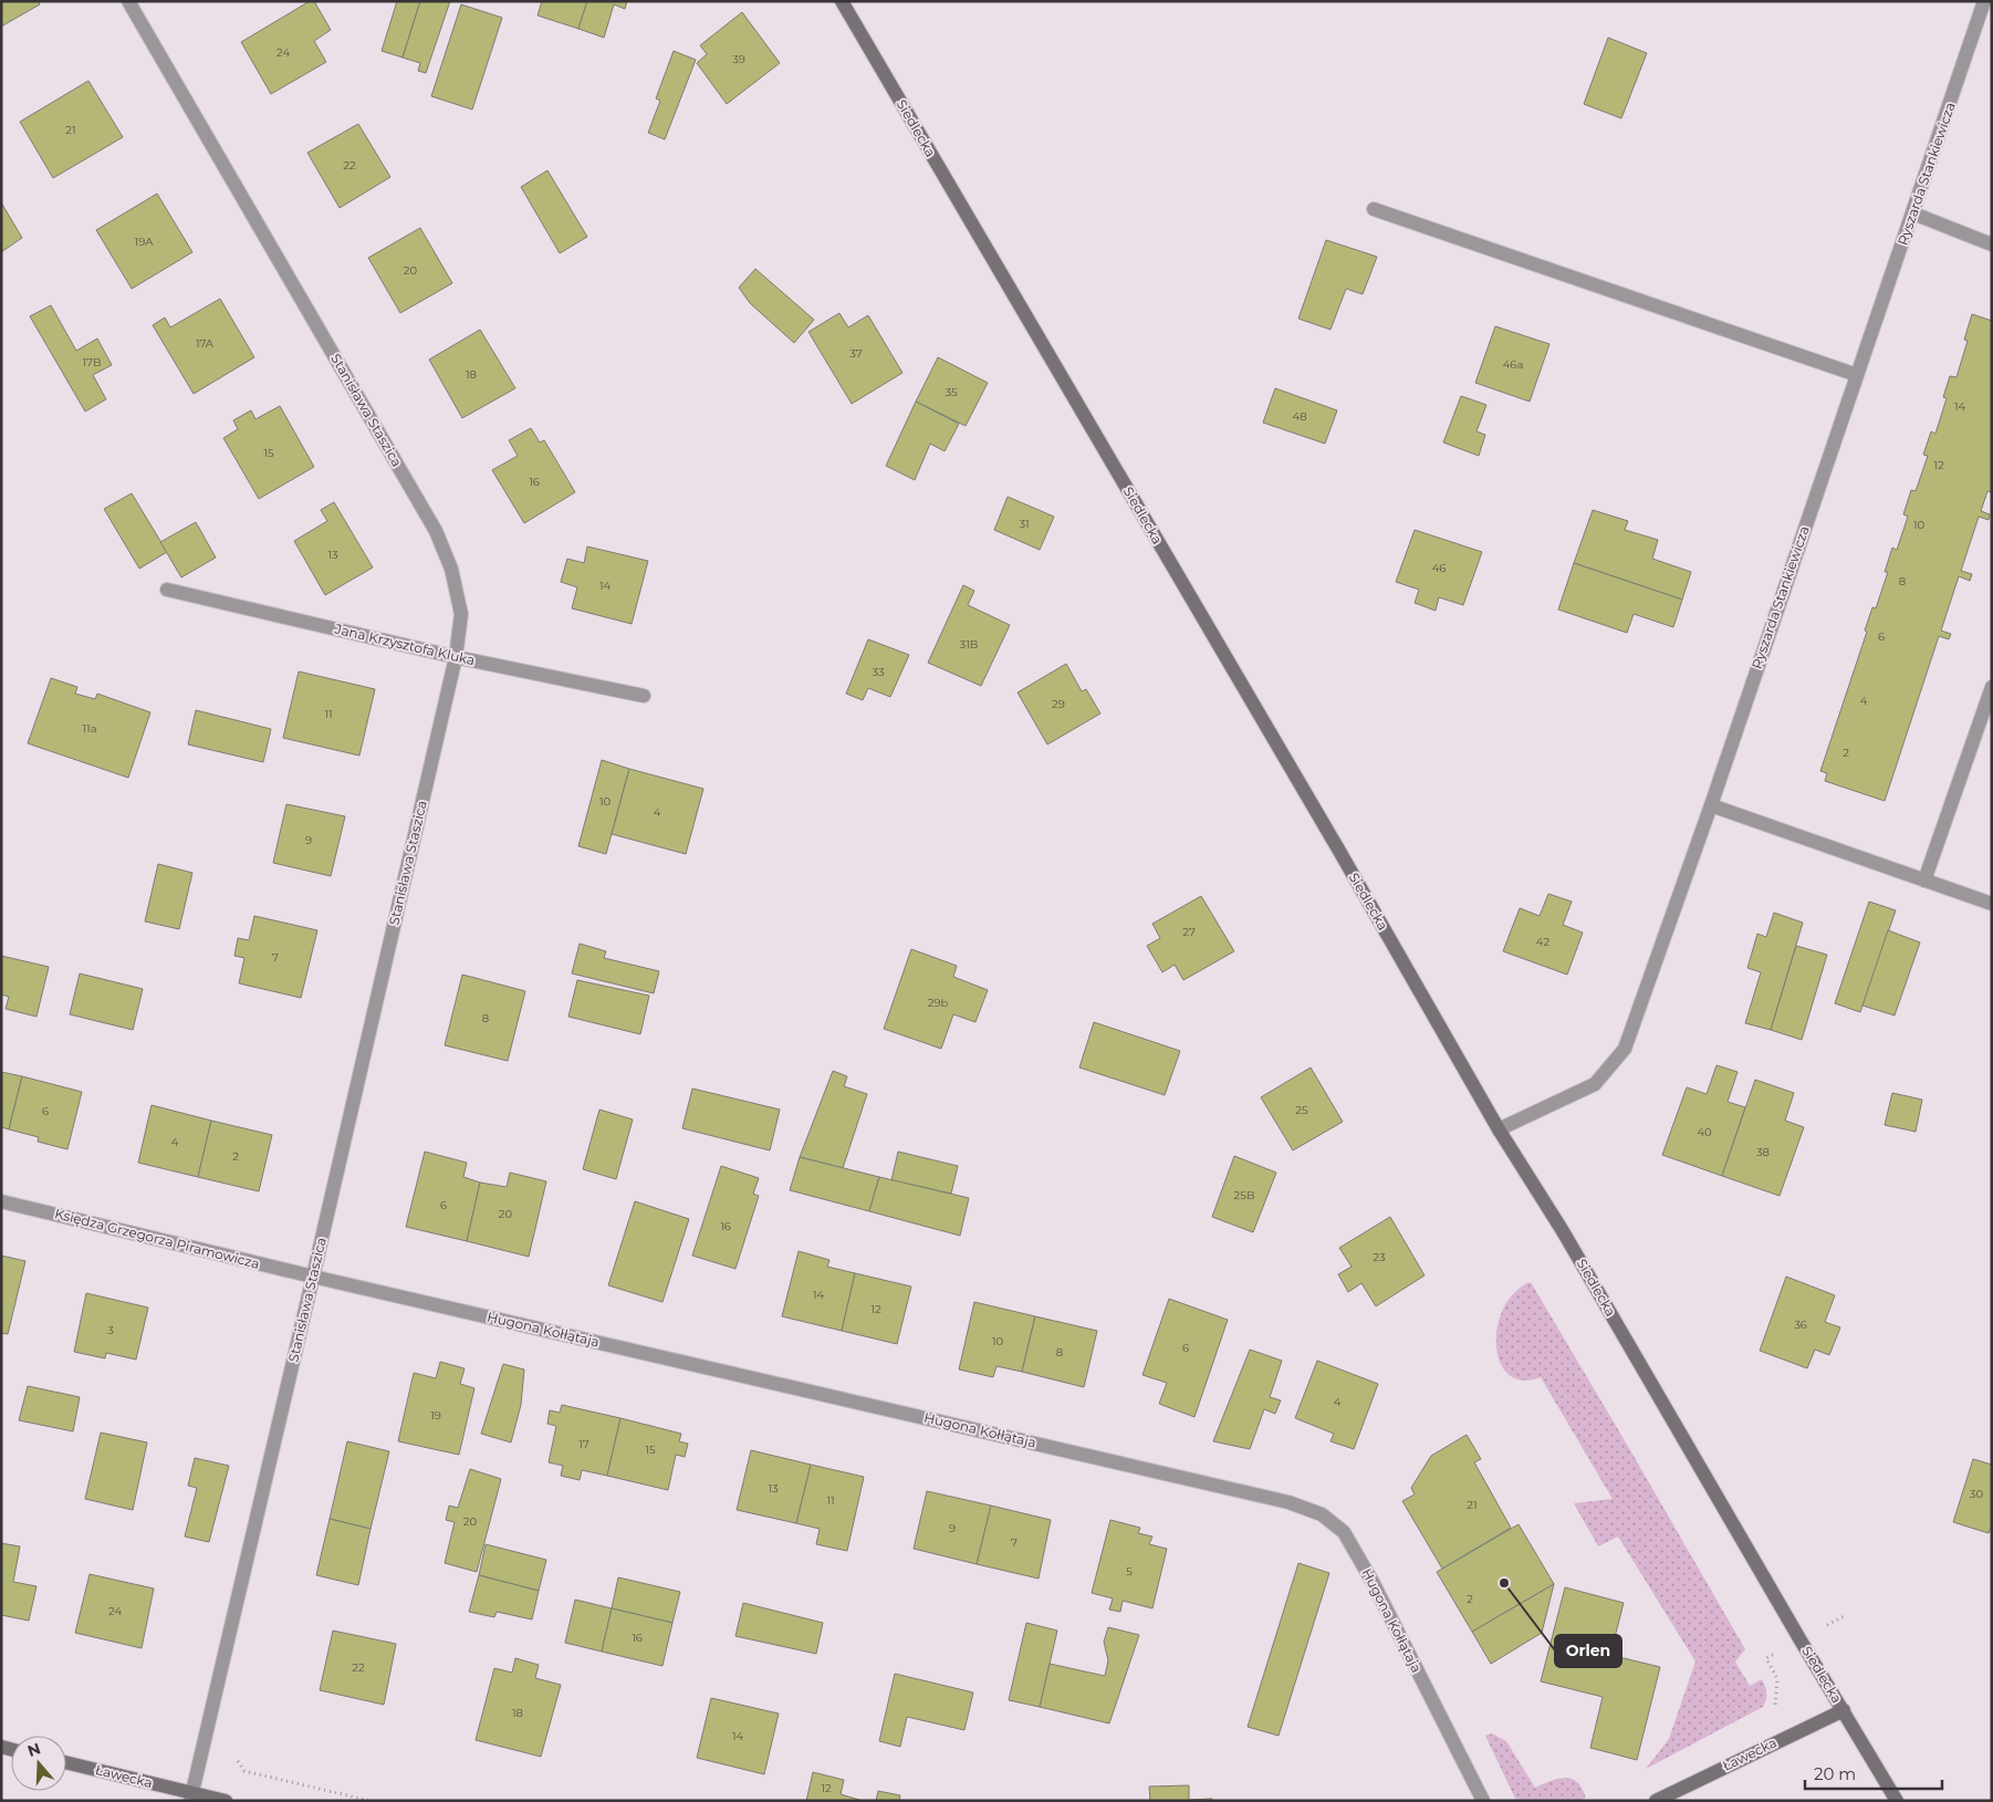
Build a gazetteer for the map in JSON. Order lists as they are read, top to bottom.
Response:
{
  "streets": {
    "main road": ["Siedlecka", "Ławecka"],
    "street": [
      "Ryszarda Stankiewicza",
      "Stanisława Staszica",
      "Jana Krzysztofa Kluka",
      "Księdza Grzegorza Piramowicza",
      "Hugona Kołłątaja"
    ]
  },
  "crossings": [
    ["Siedlecka", "Ryszarda Stankiewicza"],
    ["Siedlecka", "Ławecka"],
    ["Stanisława Staszica", "Jana Krzysztofa Kluka"],
    ["Stanisława Staszica", "Księdza Grzegorza Piramowicza"],
    ["Stanisława Staszica", "Hugona Kołłątaja"],
    ["Stanisława Staszica", "Ławecka"],
    ["Księdza Grzegorza Piramowicza", "Hugona Kołłątaja"]
  ],
  "places": ["Orlen"],
  "house_numbers": [
    "24",
    "39",
    "21",
    "22",
    "19A",
    "20",
    "17A",
    "37",
    "17B",
    "46a",
    "18",
    "35",
    "14",
    "48",
    "15",
    "12",
    "16",
    "31",
    "10",
    "13",
    "46",
    "8",
    "14",
    "6",
    "31B",
    "33",
    "4",
    "29",
    "11",
    "11a",
    "2",
    "10",
    "4",
    "9",
    "27",
    "42",
    "7",
    "29b",
    "8",
    "25",
    "6",
    "40",
    "4",
    "38",
    "2",
    "25B",
    "6",
    "20",
    "16",
    "23",
    "14",
    "12",
    "36",
    "3",
    "10",
    "6",
    "8",
    "4",
    "19",
    "17",
    "15",
    "13",
    "30",
    "11",
    "21",
    "20",
    "9",
    "7",
    "5",
    "2",
    "24",
    "16",
    "22",
    "18",
    "14",
    "12"
  ],
  "scale_bar": "20 m",
  "north": "top"
}
